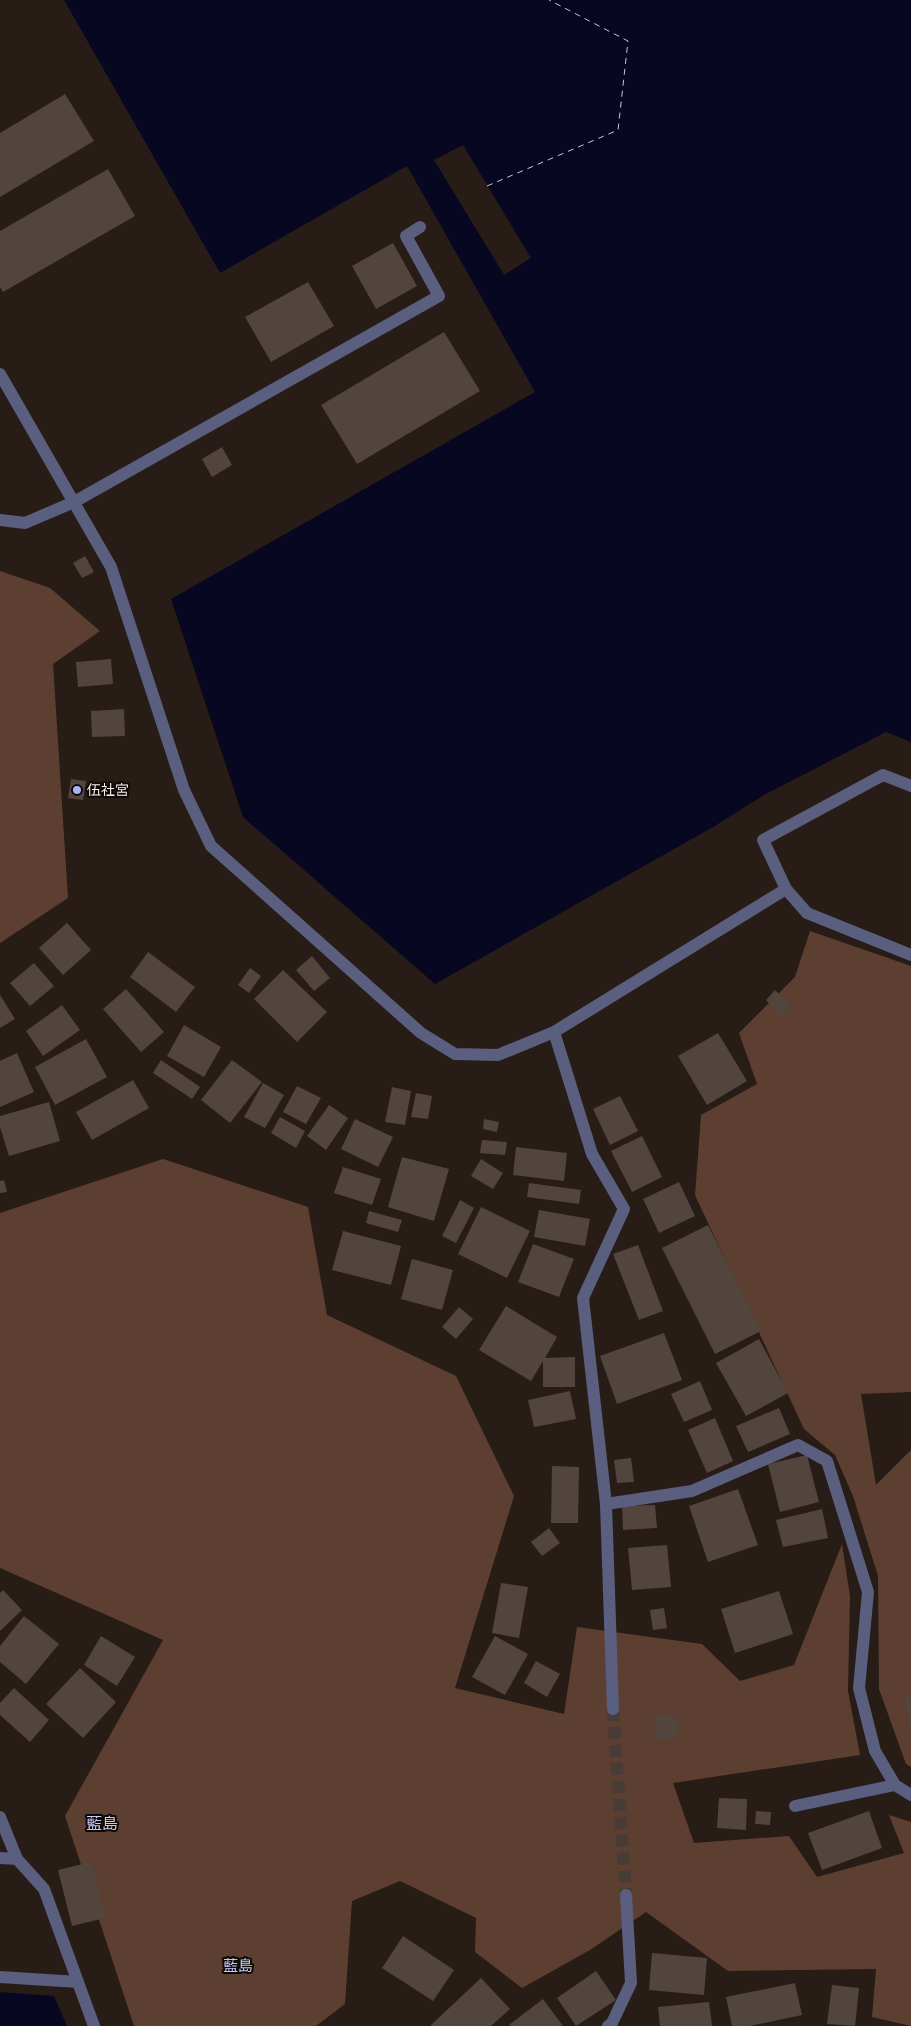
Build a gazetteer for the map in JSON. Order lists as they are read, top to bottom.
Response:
{
  "districts": ["藍島", "藍島"],
  "places": ["伍社宮"]
}
